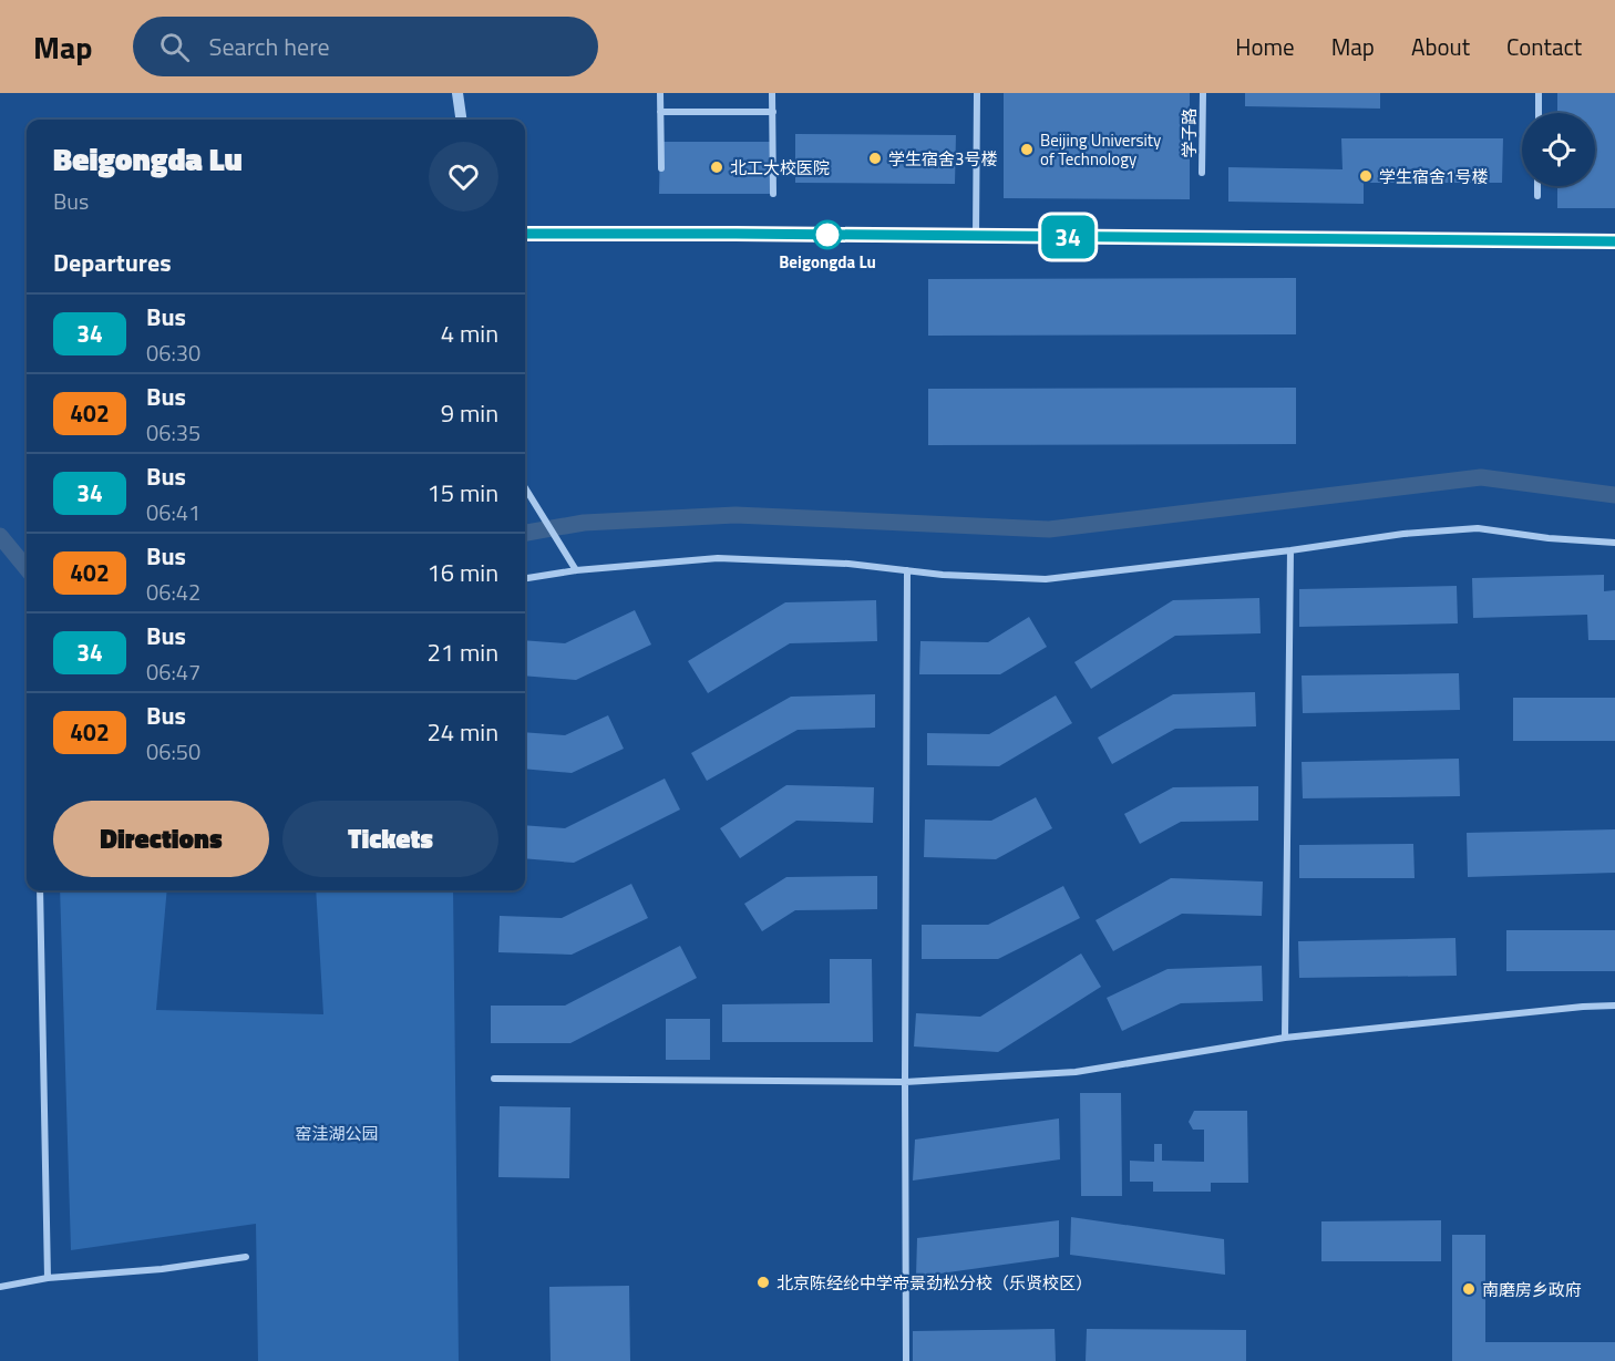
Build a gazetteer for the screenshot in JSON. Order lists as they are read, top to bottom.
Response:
{
  "streets": {
    "street": ["学子路"]
  },
  "parks": ["窑洼湖公园"],
  "places": [
    "Beijing University of Technology",
    "学生宿舍3号楼",
    "北工大校医院",
    "学生宿舍1号楼",
    "Beigongda Lu",
    "北京陈经纶中学帝景劲松分校（乐贤校区）",
    "南磨房乡政府"
  ],
  "lines": ["bus line 34"],
  "page": {
    "header": "Map",
    "search": "Search here",
    "nav": [
      "Home",
      "Map",
      "About",
      "Contact"
    ],
    "on_map": "34",
    "heading": [
      ["Beigongda Lu", "Bus"],
      "Departures"
    ],
    "list": [
      {
        "mark": "34",
        "name": "Bus",
        "note": "06:30",
        "value": "4 min"
      },
      {
        "mark": "402",
        "name": "Bus",
        "note": "06:35",
        "value": "9 min"
      },
      {
        "mark": "34",
        "name": "Bus",
        "note": "06:41",
        "value": "15 min"
      },
      {
        "mark": "402",
        "name": "Bus",
        "note": "06:42",
        "value": "16 min"
      },
      {
        "mark": "34",
        "name": "Bus",
        "note": "06:47",
        "value": "21 min"
      },
      {
        "mark": "402",
        "name": "Bus",
        "note": "06:50",
        "value": "24 min"
      }
    ],
    "buttons": ["Directions", "Tickets"]
  }
}
